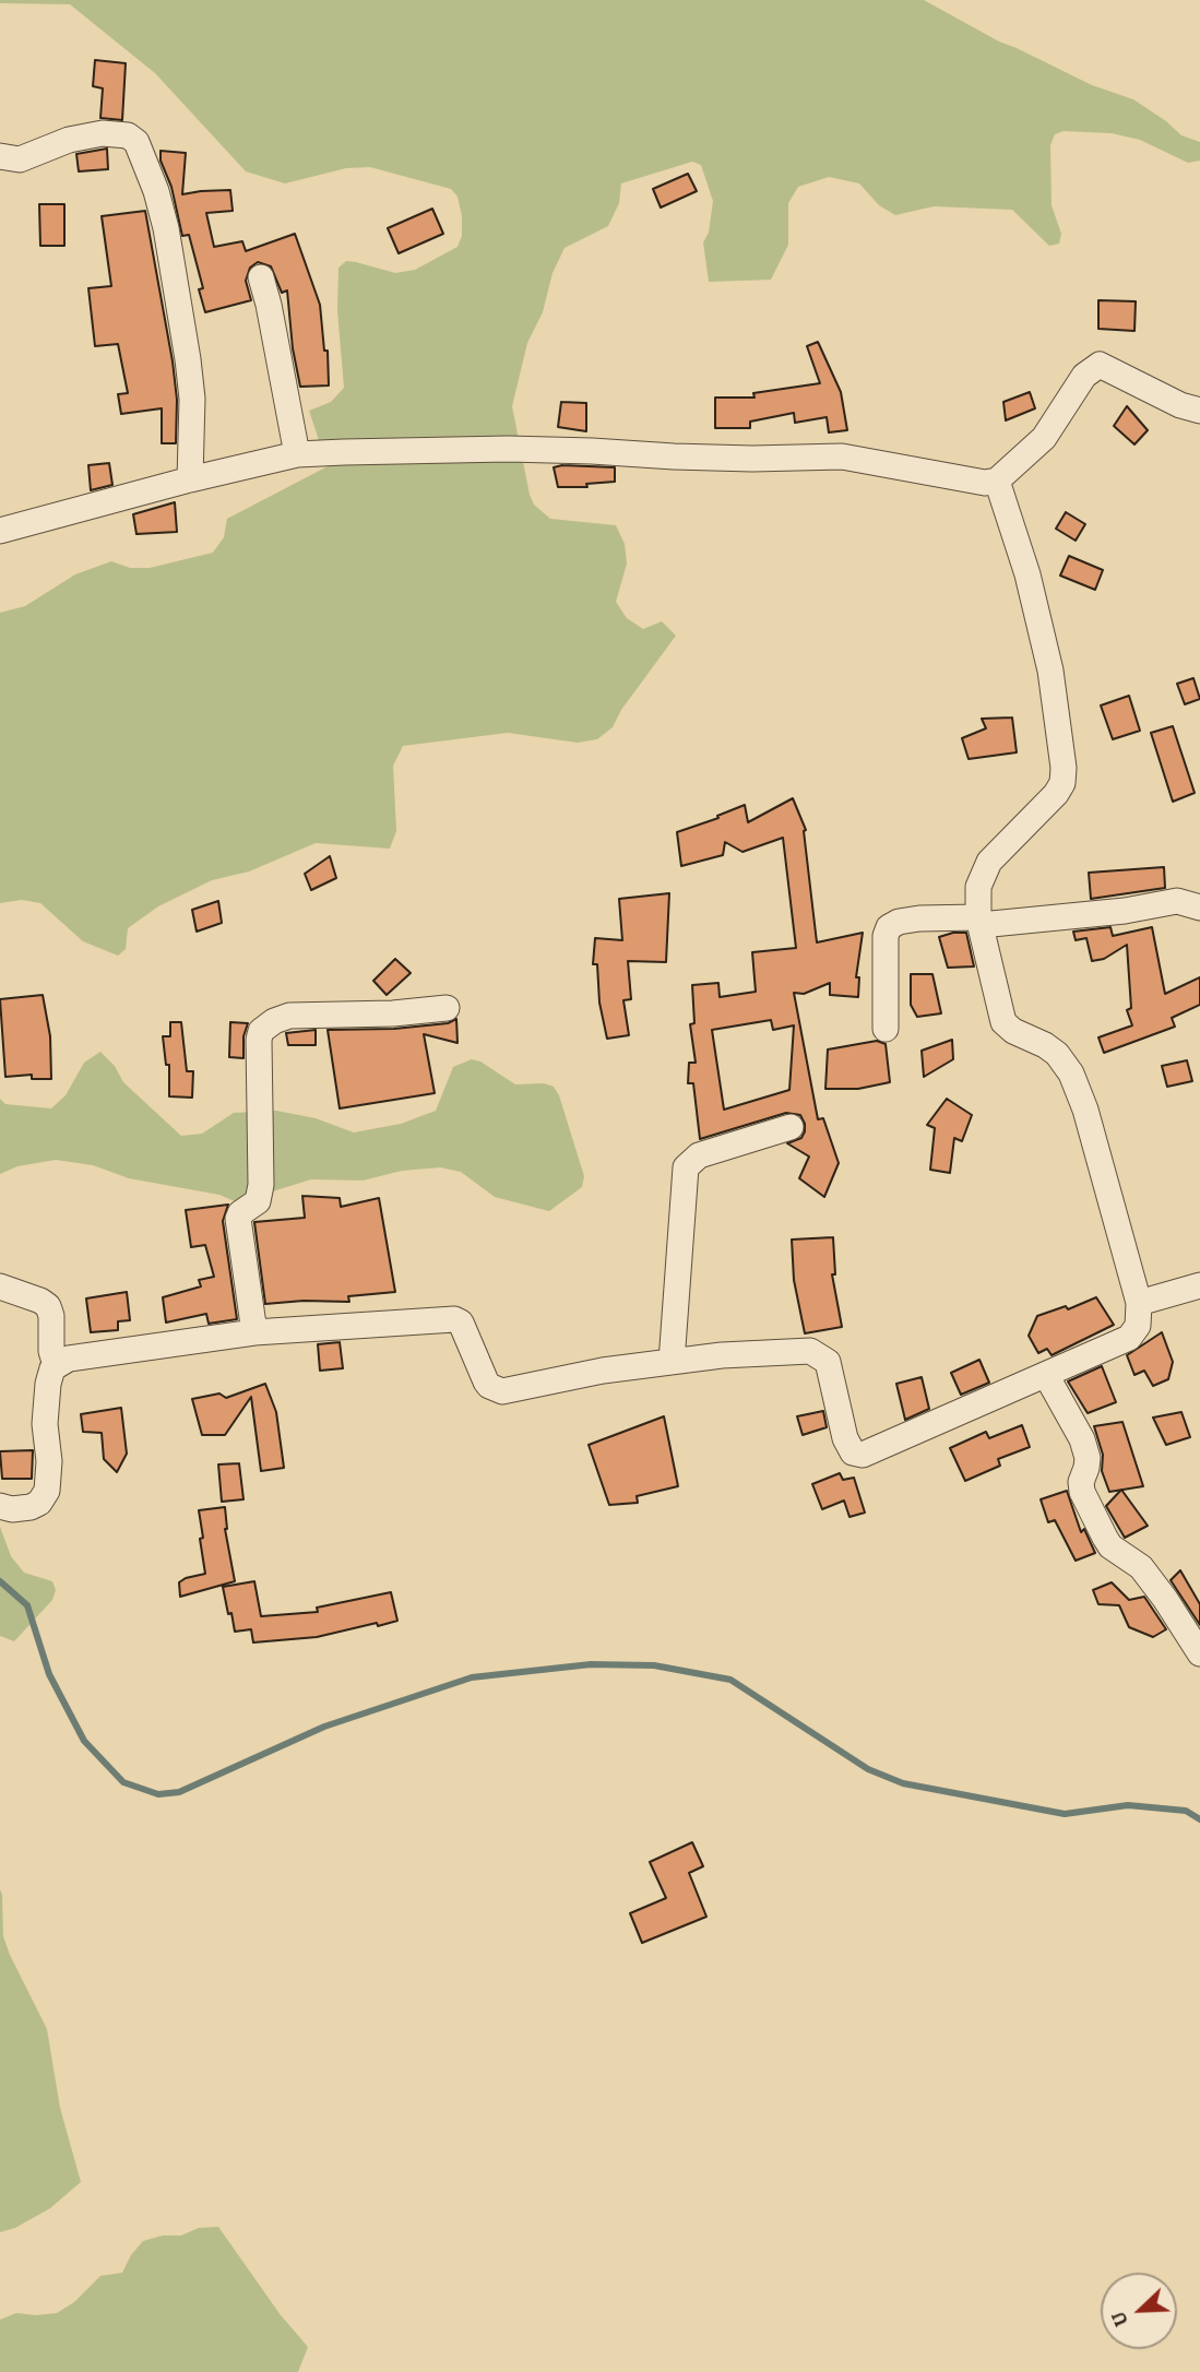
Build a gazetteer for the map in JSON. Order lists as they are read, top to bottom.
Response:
{
  "north": "bottom left"
}
